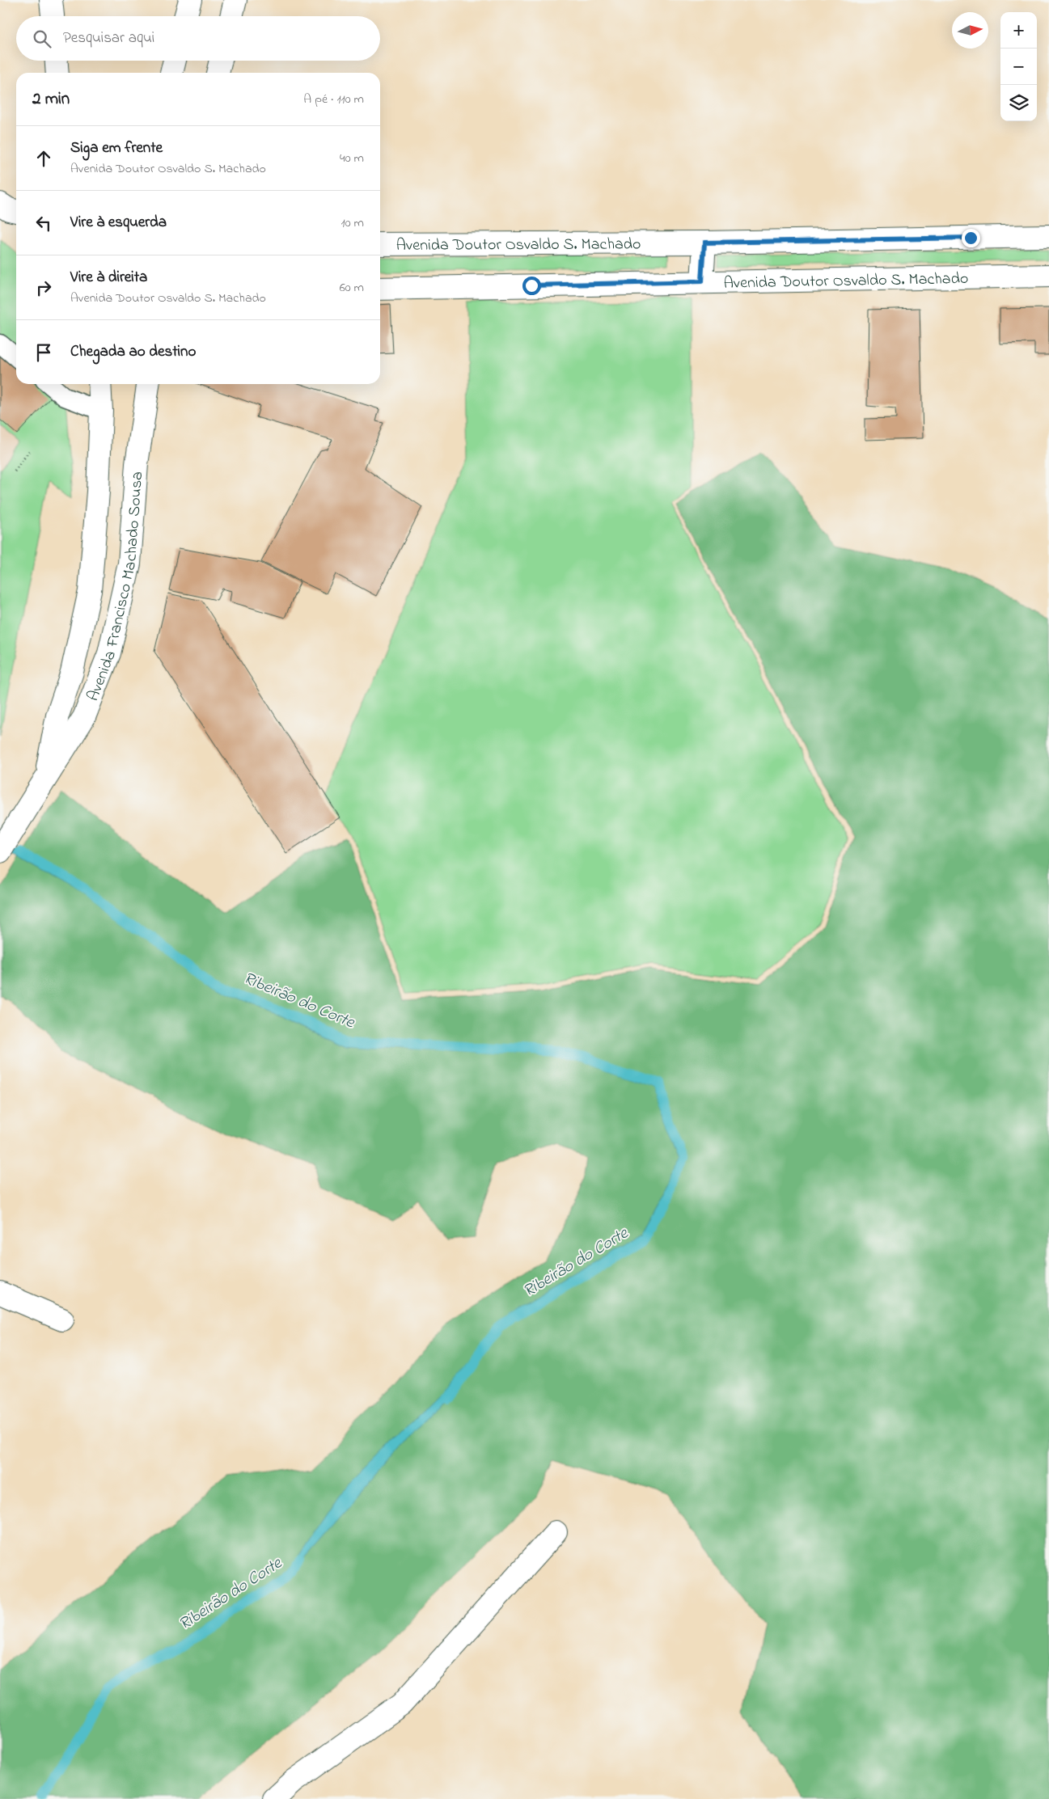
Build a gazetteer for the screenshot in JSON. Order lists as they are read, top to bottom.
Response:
{
  "streets": {
    "street": ["Avenida Doutor Osvaldo S. Machado", "Avenida Francisco Machado Sousa"]
  },
  "water": ["Ribeirão do Corte"],
  "north": "right",
  "page": {
    "map_buttons": ["+", "−"],
    "search": "Pesquisar aqui",
    "heading": ["2 min", "A pé · 110 m"],
    "list": [
      ["Siga em frente", "Avenida Doutor Osvaldo S. Machado", "40 m"],
      ["Vire à esquerda", "10 m"],
      ["Vire à direita", "Avenida Doutor Osvaldo S. Machado", "60 m"],
      "Chegada ao destino"
    ]
  }
}
